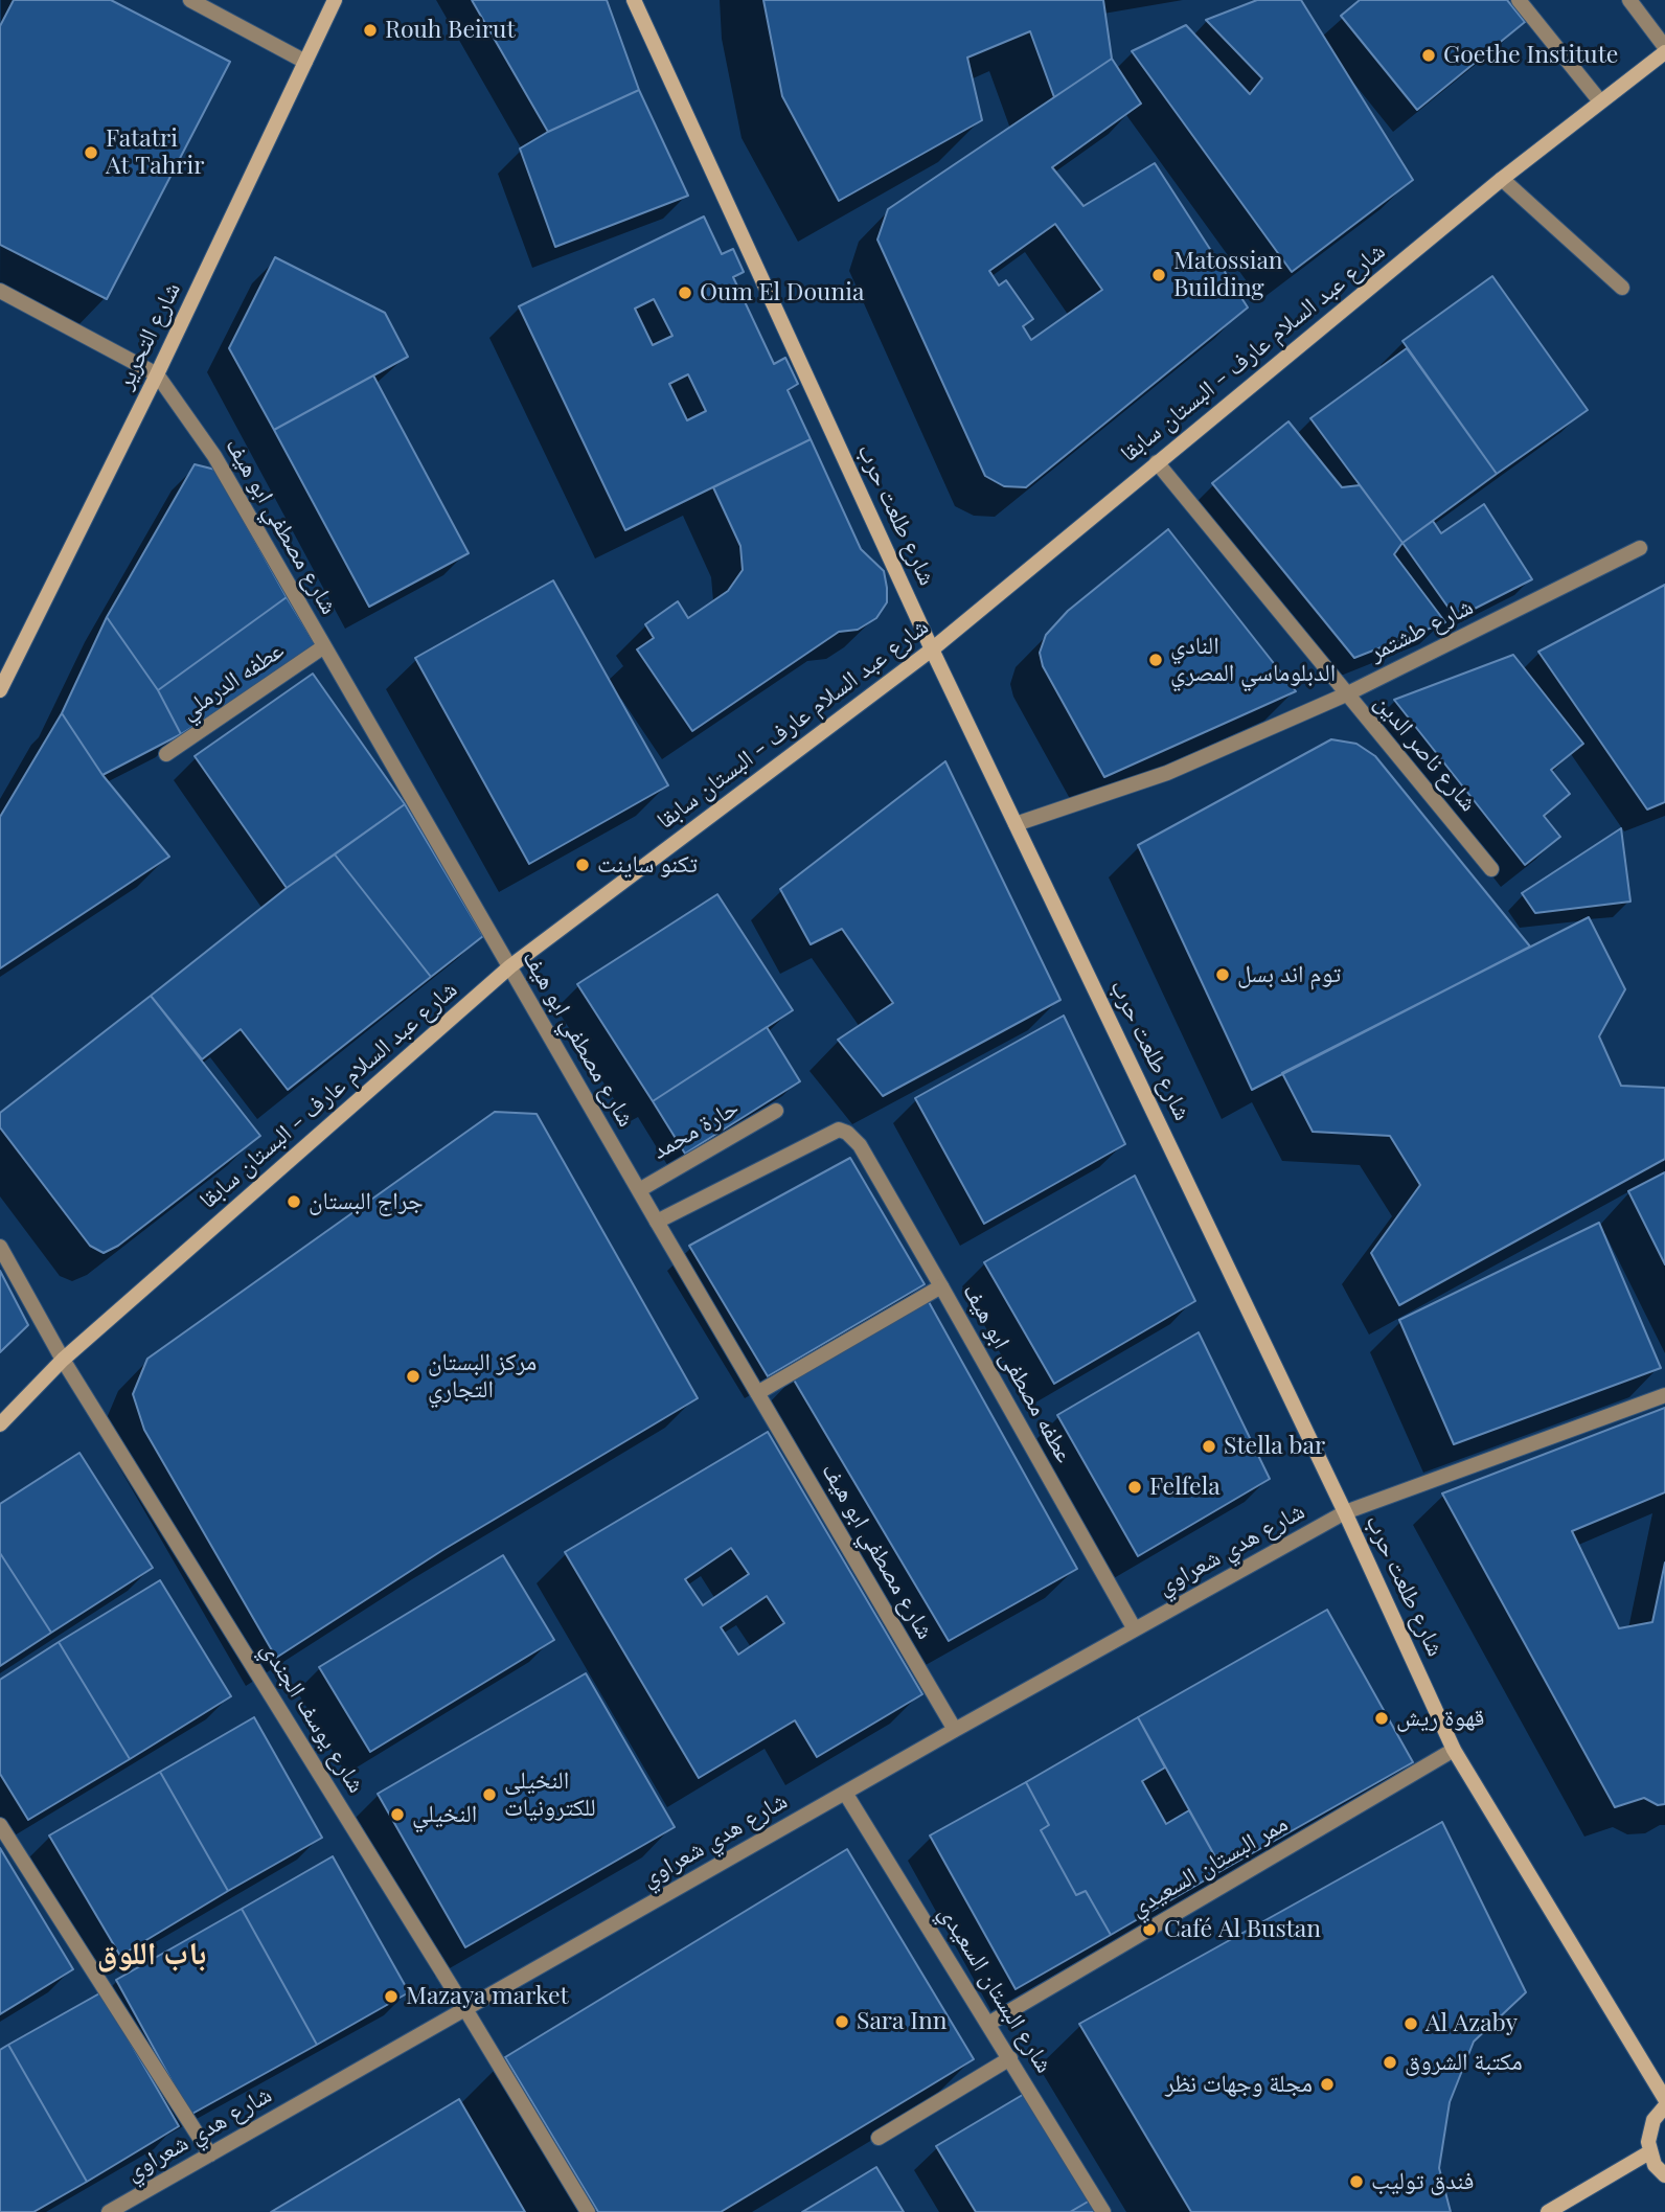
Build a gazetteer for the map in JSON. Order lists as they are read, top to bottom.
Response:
{
  "streets": {
    "street": [
      "شارع التحرير",
      "شارع عبد السلام عارف - البستان سابقا",
      "شارع طلعت حرب",
      "شارع مصطفي ابو هيف",
      "شارع طشتمر",
      "عطفه الدرملي",
      "شارع ناصر الدين",
      "حارة محمد",
      "عطفه مصطفى ابو هيف",
      "شارع هدي شعراوي",
      "شارع يوسف الجندي",
      "ممر البستان السعيدي",
      "شارع البستان السعيدي"
    ]
  },
  "crossings": [
    ["شارع التحرير", "شارع مصطفي ابو هيف"],
    ["شارع عبد السلام عارف - البستان سابقا", "شارع طلعت حرب"],
    ["شارع عبد السلام عارف - البستان سابقا", "شارع مصطفي ابو هيف"],
    ["شارع عبد السلام عارف - البستان سابقا", "شارع ناصر الدين"],
    ["شارع عبد السلام عارف - البستان سابقا", "شارع يوسف الجندي"],
    ["شارع طلعت حرب", "شارع طشتمر"],
    ["شارع طلعت حرب", "شارع هدي شعراوي"],
    ["شارع طلعت حرب", "ممر البستان السعيدي"],
    ["شارع مصطفي ابو هيف", "عطفه الدرملي"],
    ["شارع مصطفي ابو هيف", "حارة محمد"],
    ["شارع مصطفي ابو هيف", "عطفه مصطفى ابو هيف"],
    ["شارع مصطفي ابو هيف", "شارع هدي شعراوي"],
    ["شارع طشتمر", "شارع ناصر الدين"],
    ["عطفه مصطفى ابو هيف", "شارع هدي شعراوي"],
    ["شارع هدي شعراوي", "شارع يوسف الجندي"],
    ["شارع هدي شعراوي", "شارع البستان السعيدي"],
    ["ممر البستان السعيدي", "شارع البستان السعيدي"]
  ],
  "districts": ["باب اللوق"],
  "places": [
    "Rouh Beirut",
    "Goethe Institute",
    "Fatatri At Tahrir",
    "Matossian Building",
    "Oum El Dounia",
    "النادي الدبلوماسي المصري",
    "تكنو ساينت",
    "توم اند بسل",
    "جراج البستان",
    "مركز البستان التجاري",
    "Stella bar",
    "Felfela",
    "قهوة ريش",
    "النخيلى للكترونيات",
    "النخيلي",
    "Café Al Bustan",
    "Mazaya market",
    "Sara Inn",
    "Al Azaby",
    "مكتبة الشروق",
    "مجلة وجهات نظر",
    "فندق توليب"
  ]
}
